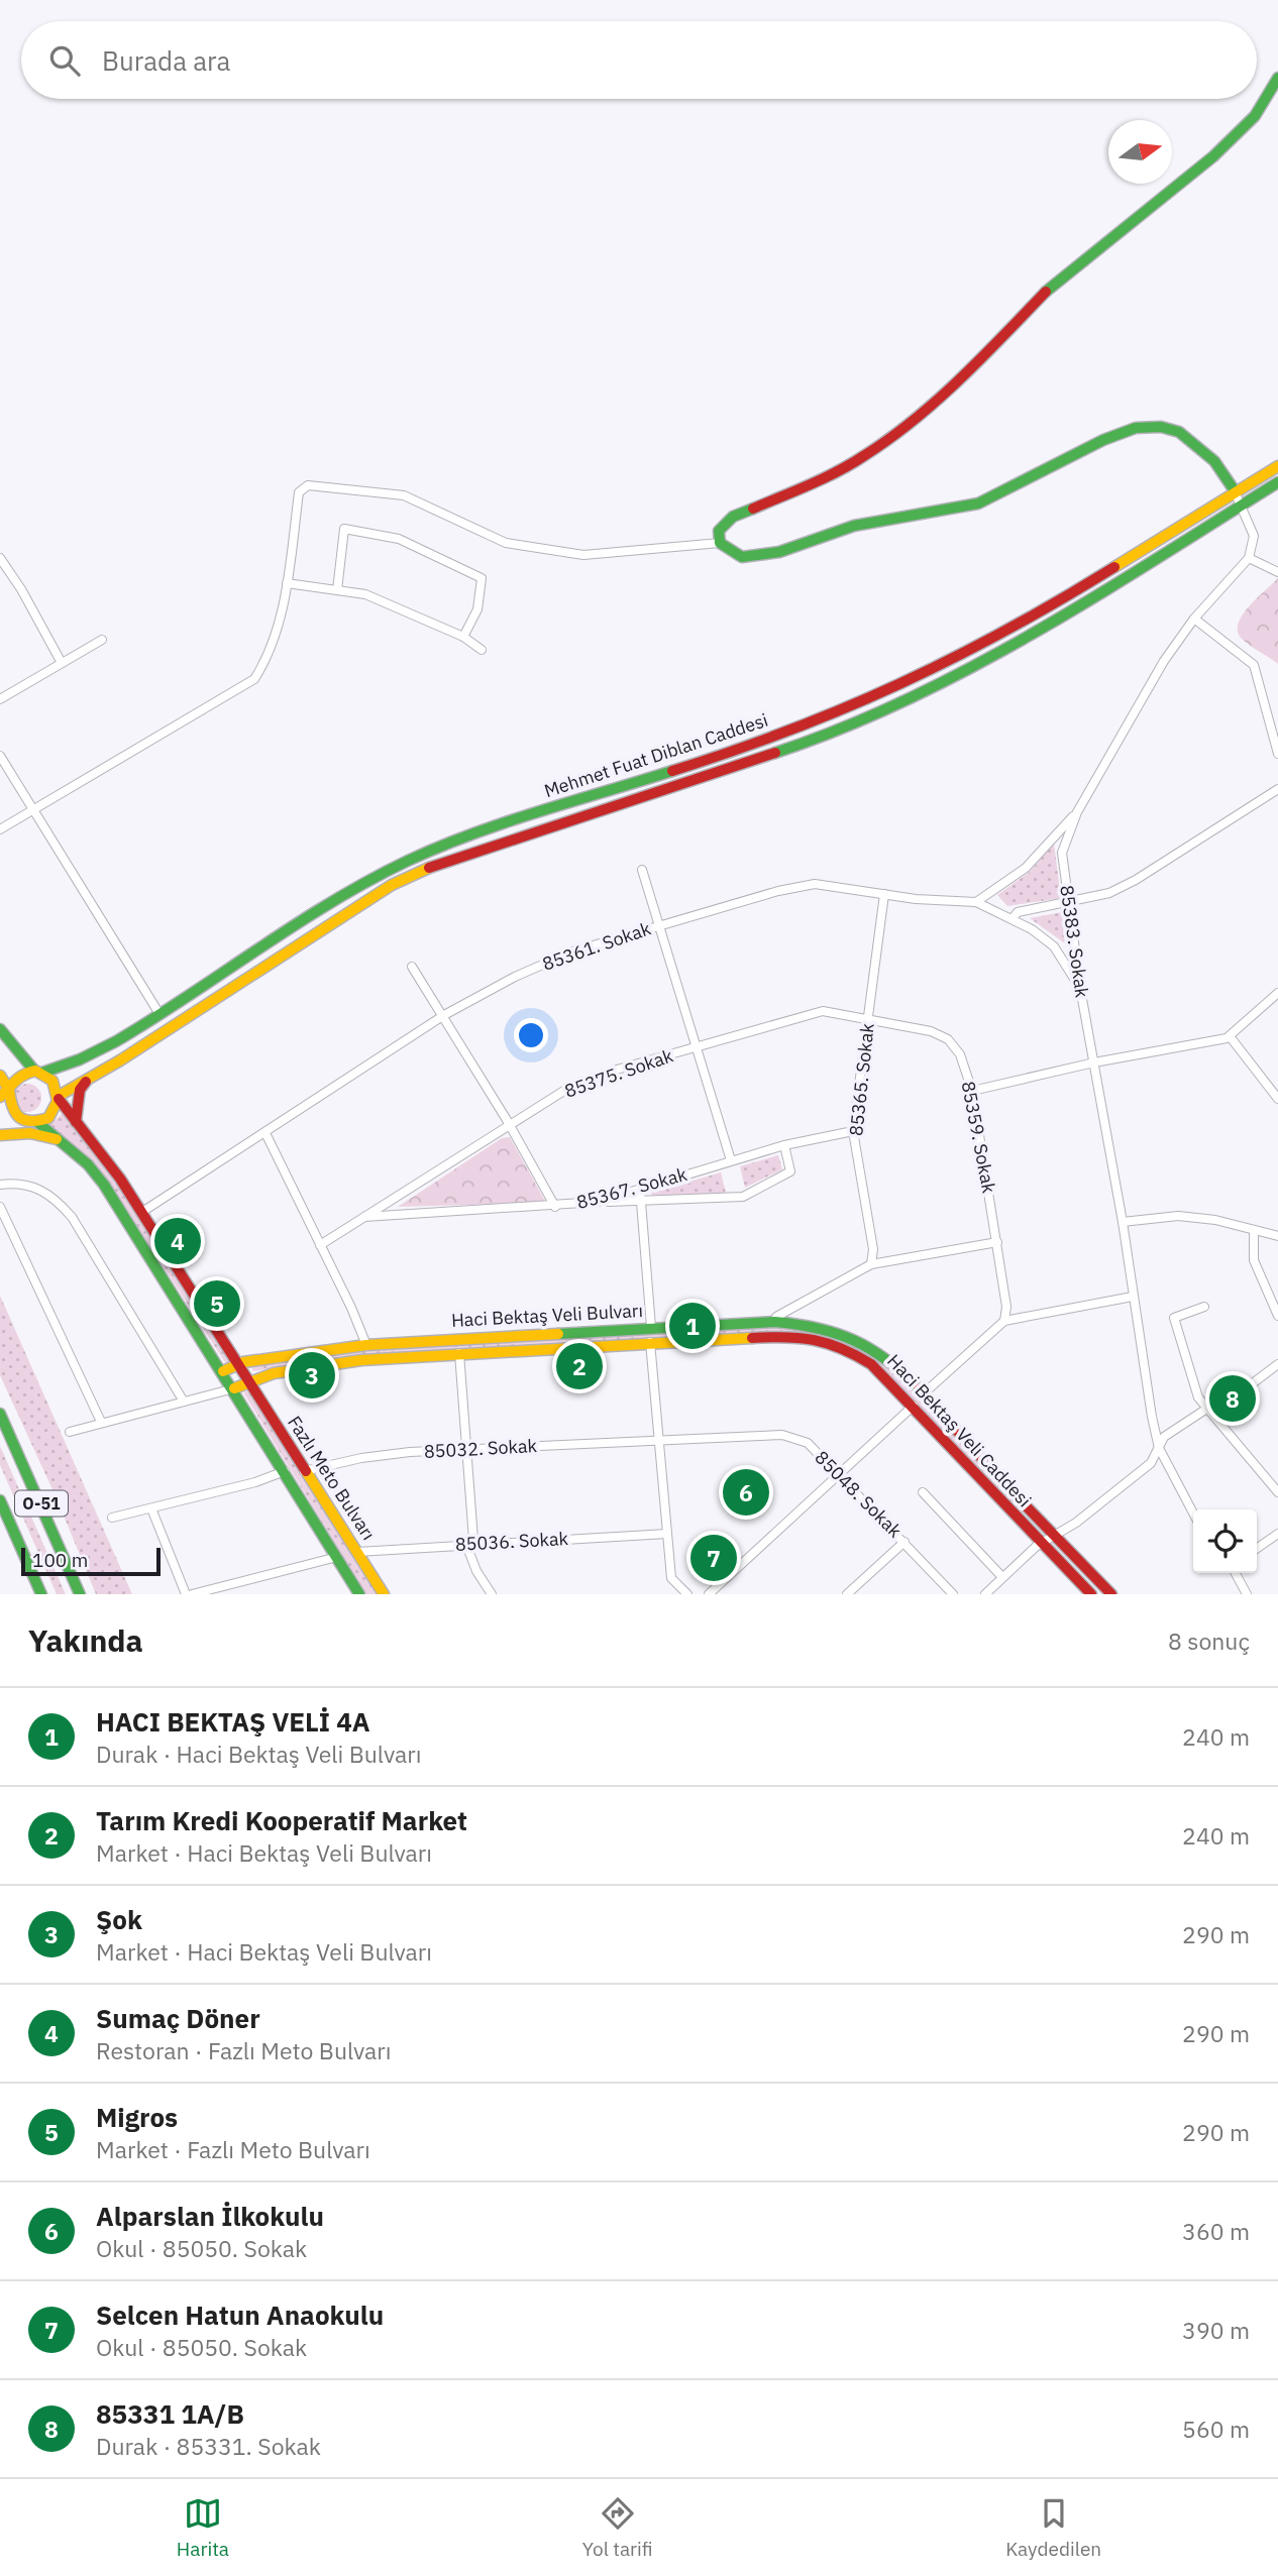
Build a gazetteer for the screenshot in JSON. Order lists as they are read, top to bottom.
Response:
{
  "streets": {
    "main road": [
      "Mehmet Fuat Diblan Caddesi",
      "Haci Bektaş Veli Bulvarı",
      "Haci Bektaş Veli Caddesi",
      "Fazlı Meto Bulvarı",
      "O-51"
    ],
    "street": [
      "85383. Sokak",
      "85361. Sokak",
      "85375. Sokak",
      "85365. Sokak",
      "85359. Sokak",
      "85367. Sokak",
      "85032. Sokak",
      "85048. Sokak",
      "85036. Sokak"
    ]
  },
  "crossings": [
    ["Mehmet Fuat Diblan Caddesi", "Fazlı Meto Bulvarı"],
    ["85383. Sokak", "85361. Sokak"],
    ["85361. Sokak", "85365. Sokak"],
    ["85361. Sokak", "Fazlı Meto Bulvarı"],
    ["85375. Sokak", "85365. Sokak"],
    ["85375. Sokak", "85359. Sokak"],
    ["85375. Sokak", "85367. Sokak"],
    ["85365. Sokak", "85359. Sokak"],
    ["85365. Sokak", "85367. Sokak"],
    ["Haci Bektaş Veli Bulvarı", "Haci Bektaş Veli Caddesi"],
    ["Haci Bektaş Veli Bulvarı", "Fazlı Meto Bulvarı"],
    ["85032. Sokak", "Fazlı Meto Bulvarı"],
    ["85032. Sokak", "85048. Sokak"],
    ["Fazlı Meto Bulvarı", "85036. Sokak"]
  ],
  "scale_bar": "100 m",
  "north": "right",
  "page": {
    "search": "Burada ara",
    "pins": [
      "4",
      "5",
      "1",
      "2",
      "3",
      "8",
      "6",
      "7"
    ],
    "scale": "100 m",
    "heading": ["Yakında", "8 sonuç"],
    "list": [
      {
        "mark": "1",
        "name": "HACI BEKTAŞ VELİ 4A",
        "note": "Durak · Haci Bektaş Veli Bulvarı",
        "value": "240 m"
      },
      {
        "mark": "2",
        "name": "Tarım Kredi Kooperatif Market",
        "note": "Market · Haci Bektaş Veli Bulvarı",
        "value": "240 m"
      },
      {
        "mark": "3",
        "name": "Şok",
        "note": "Market · Haci Bektaş Veli Bulvarı",
        "value": "290 m"
      },
      {
        "mark": "4",
        "name": "Sumaç Döner",
        "note": "Restoran · Fazlı Meto Bulvarı",
        "value": "290 m"
      },
      {
        "mark": "5",
        "name": "Migros",
        "note": "Market · Fazlı Meto Bulvarı",
        "value": "290 m"
      },
      {
        "mark": "6",
        "name": "Alparslan İlkokulu",
        "note": "Okul · 85050. Sokak",
        "value": "360 m"
      },
      {
        "mark": "7",
        "name": "Selcen Hatun Anaokulu",
        "note": "Okul · 85050. Sokak",
        "value": "390 m"
      },
      {
        "mark": "8",
        "name": "85331 1A/B",
        "note": "Durak · 85331. Sokak",
        "value": "560 m"
      }
    ],
    "nav": ["Harita", "Yol tarifi", "Kaydedilen"]
  }
}
